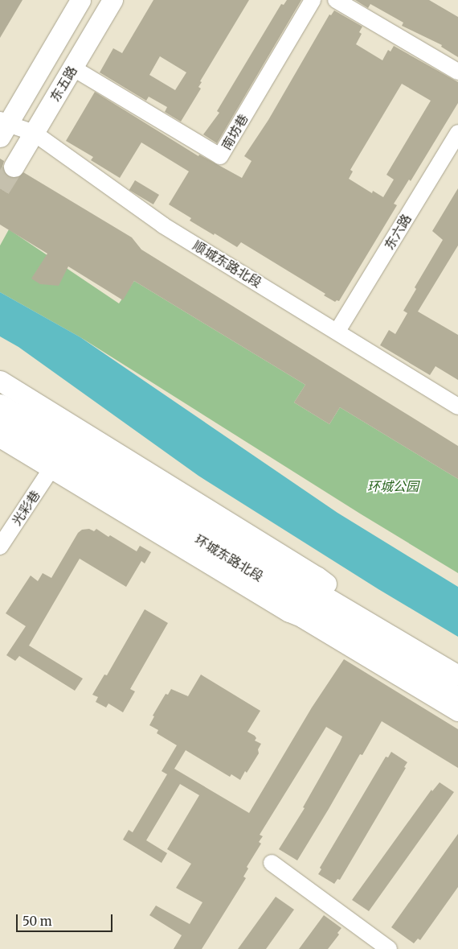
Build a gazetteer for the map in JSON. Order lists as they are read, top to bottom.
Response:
{
  "streets": {
    "main road": ["东五路", "环城东路北段"],
    "street": [
      "南坊巷",
      "东六路",
      "顺城东路北段",
      "光彩巷"
    ]
  },
  "crossings": [
    ["东五路", "南坊巷"],
    ["东五路", "顺城东路北段"],
    ["东六路", "顺城东路北段"]
  ],
  "parks": ["环城公园"],
  "scale_bar": "50 m"
}
